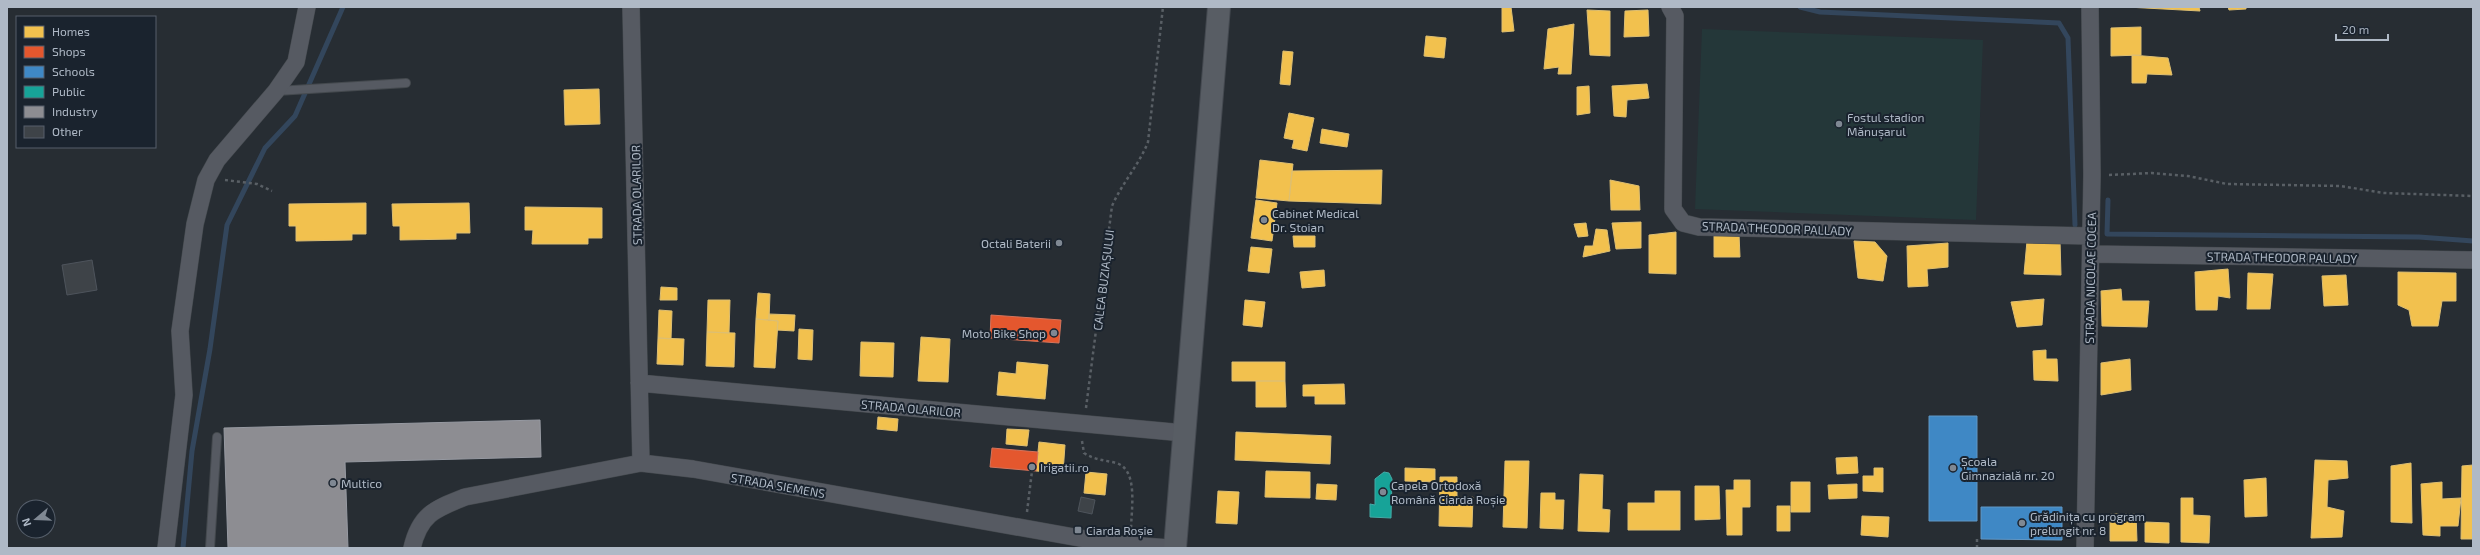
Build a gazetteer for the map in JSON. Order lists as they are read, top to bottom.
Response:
{
  "streets": {
    "street": [
      "STRADA OLARILOR",
      "STRADA THEODOR PALLADY",
      "STRADA NICOLAE COCEA",
      "STRADA SIEMENS"
    ],
    "path": ["CALEA BUZIAȘULUI"]
  },
  "crossings": [
    ["STRADA OLARILOR", "CALEA BUZIAȘULUI"],
    ["STRADA OLARILOR", "STRADA SIEMENS"],
    ["STRADA THEODOR PALLADY", "STRADA NICOLAE COCEA"]
  ],
  "places": {
    "other": [
      "Fostul stadion Mănușarul",
      "Cabinet Medical Dr. Stoian",
      "Octali Baterii",
      "Moto Bike Shop",
      "Irigatii.ro",
      "Școala Gimnazială nr. 20",
      "Multico",
      "Capela Ortodoxă Română Ciarda Roșie",
      "Grădinița cu program prelungit nr. 8"
    ],
    "transit": ["Ciarda Roșie"]
  },
  "legend": [
    "Homes",
    "Shops",
    "Schools",
    "Public",
    "Industry",
    "Other"
  ],
  "scale_bar": "20 m",
  "north": "left"
}
